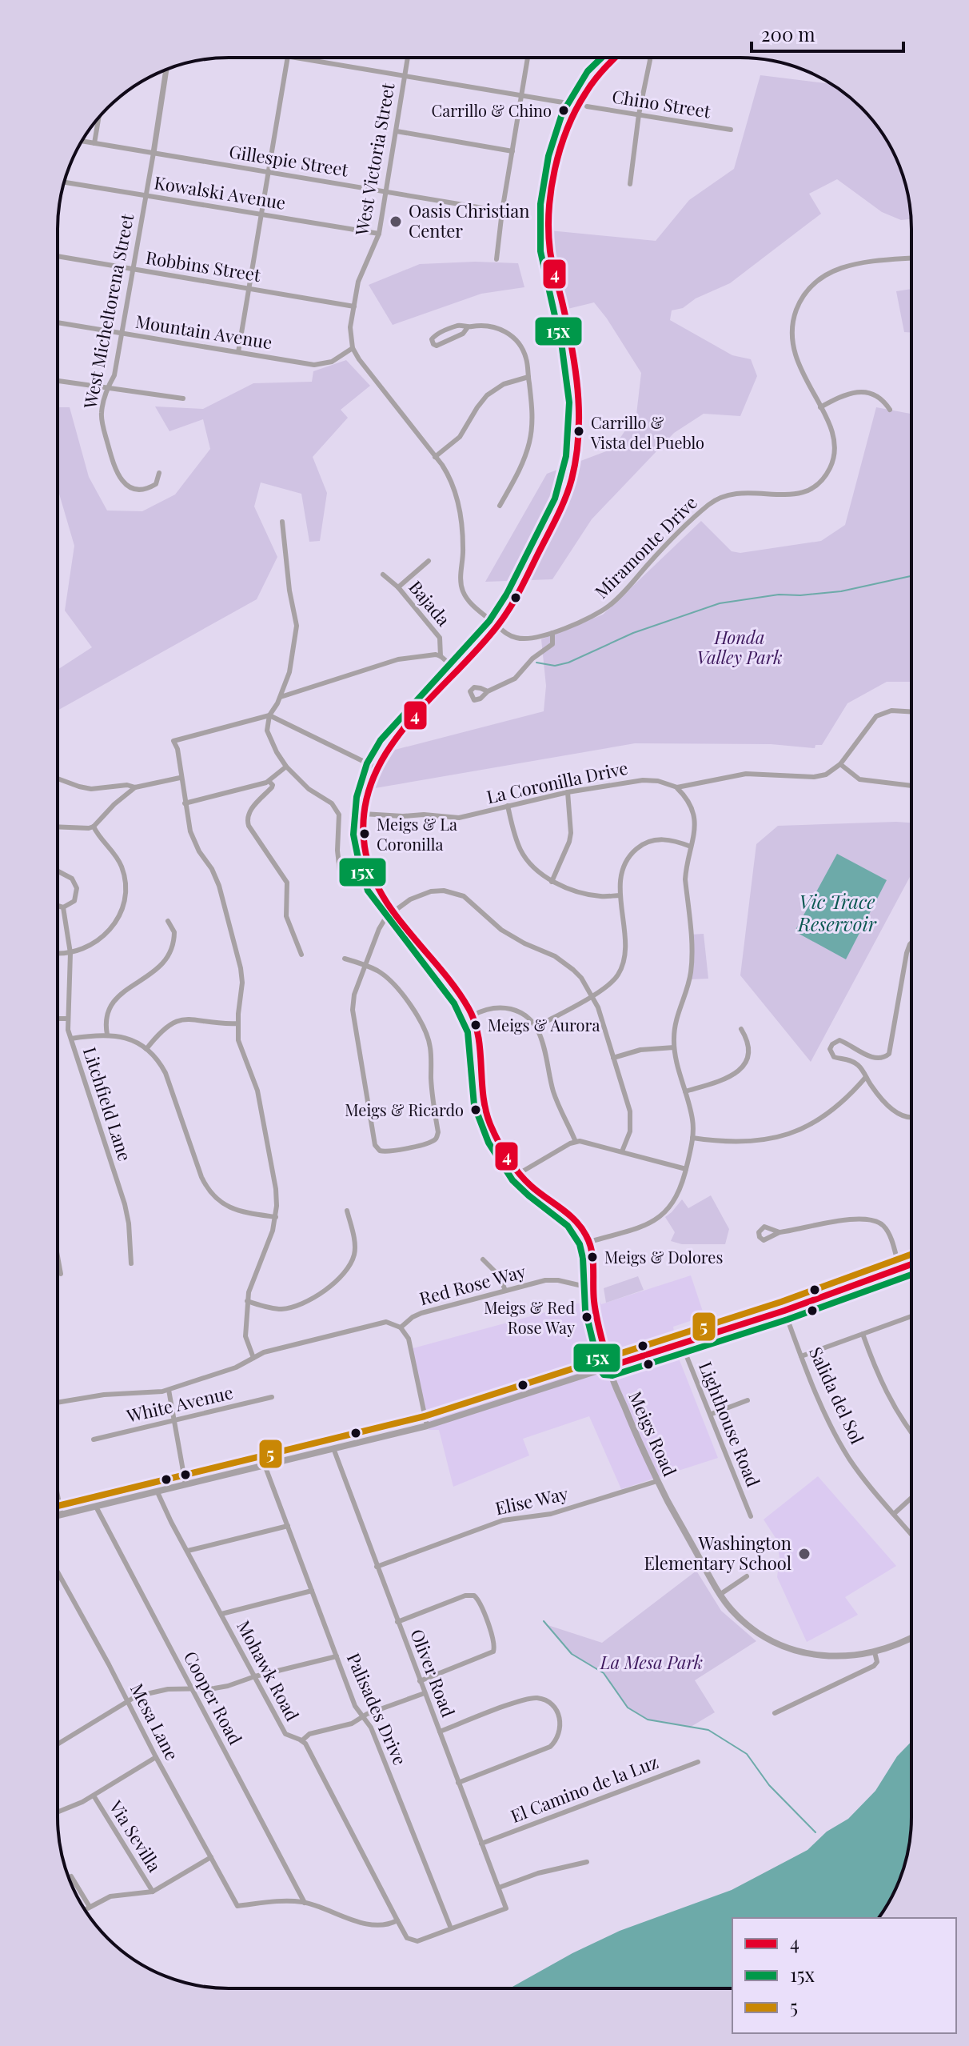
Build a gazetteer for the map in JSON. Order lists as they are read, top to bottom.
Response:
{
  "streets": {
    "main road": ["Meigs Road"],
    "street": [
      "Chino Street",
      "West Victoria Street",
      "Gillespie Street",
      "Kowalski Avenue",
      "Robbins Street",
      "West Micheltorena Street",
      "Mountain Avenue",
      "Miramonte Drive",
      "Bajada",
      "La Coronilla Drive",
      "Litchfield Lane",
      "Red Rose Way",
      "Salida del Sol",
      "White Avenue",
      "Lighthouse Road",
      "Elise Way",
      "Mohawk Road",
      "Oliver Road",
      "Cooper Road",
      "Palisades Drive",
      "Mesa Lane",
      "El Camino de la Luz",
      "Via Sevilla"
    ]
  },
  "crossings": [
    ["West Victoria Street", "Gillespie Street"],
    ["West Victoria Street", "Kowalski Avenue"],
    ["West Victoria Street", "Robbins Street"],
    ["West Victoria Street", "Mountain Avenue"],
    ["West Victoria Street", "Miramonte Drive"],
    ["Gillespie Street", "West Micheltorena Street"],
    ["Kowalski Avenue", "West Micheltorena Street"],
    ["Robbins Street", "West Micheltorena Street"],
    ["West Micheltorena Street", "Mountain Avenue"],
    ["Mountain Avenue", "Miramonte Drive"],
    ["Miramonte Drive", "Meigs Road"],
    ["La Coronilla Drive", "Meigs Road"],
    ["Red Rose Way", "Meigs Road"],
    ["Meigs Road", "Elise Way"],
    ["Elise Way", "Oliver Road"],
    ["Mohawk Road", "Oliver Road"],
    ["Mohawk Road", "Palisades Drive"],
    ["Oliver Road", "Palisades Drive"],
    ["Oliver Road", "El Camino de la Luz"],
    ["Cooper Road", "Mesa Lane"]
  ],
  "water": ["Vic Trace Reservoir"],
  "parks": ["Honda Valley Park", "La Mesa Park"],
  "places": [
    "Carrillo & Chino",
    "Oasis Christian Center",
    "Carrillo & Vista del Pueblo",
    "Meigs & La Coronilla",
    "Meigs & Aurora",
    "Meigs & Ricardo",
    "Meigs & Dolores",
    "Meigs & Red Rose Way",
    "Washington Elementary School"
  ],
  "lines": ["transit line 4", "transit line 15x", "transit line 5"],
  "legend": ["4", "15x", "5"],
  "scale_bar": "200 m"
}
